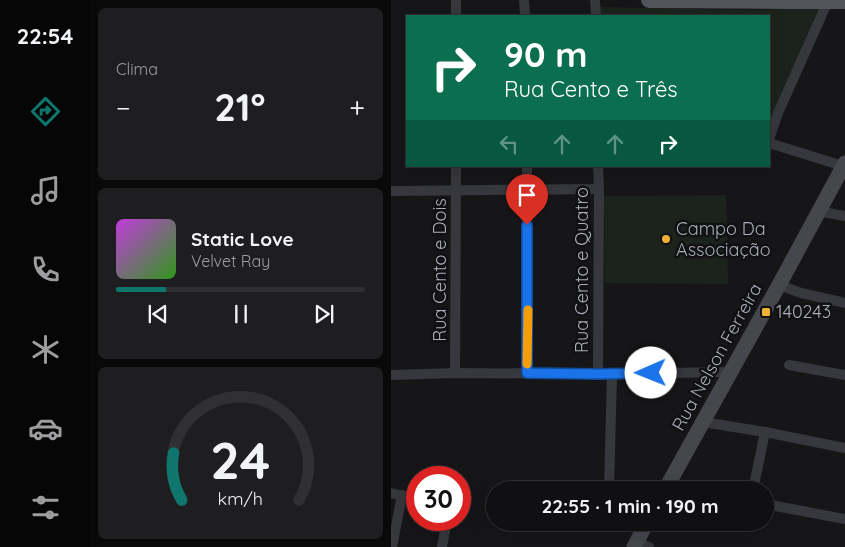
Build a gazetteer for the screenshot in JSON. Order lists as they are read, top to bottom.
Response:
{
  "streets": {
    "main road": ["Rua Nelson Ferreira"],
    "street": ["Rua Cento e Dois", "Rua Cento e Quatro"]
  },
  "places": {
    "other": ["Campo Da Associação"],
    "transit": ["140243"]
  },
  "page": {
    "tabs": "22:54",
    "tile": "Clima",
    "turn": ["90 m", "Rua Cento e Três"],
    "heat": ["−", "21°", "+"],
    "song": ["Static Love", "Velvet Ray"],
    "limit": "30",
    "trip": "22:55 · 1 min · 190 m",
    "gauge": ["24", "km/h"]
  }
}
